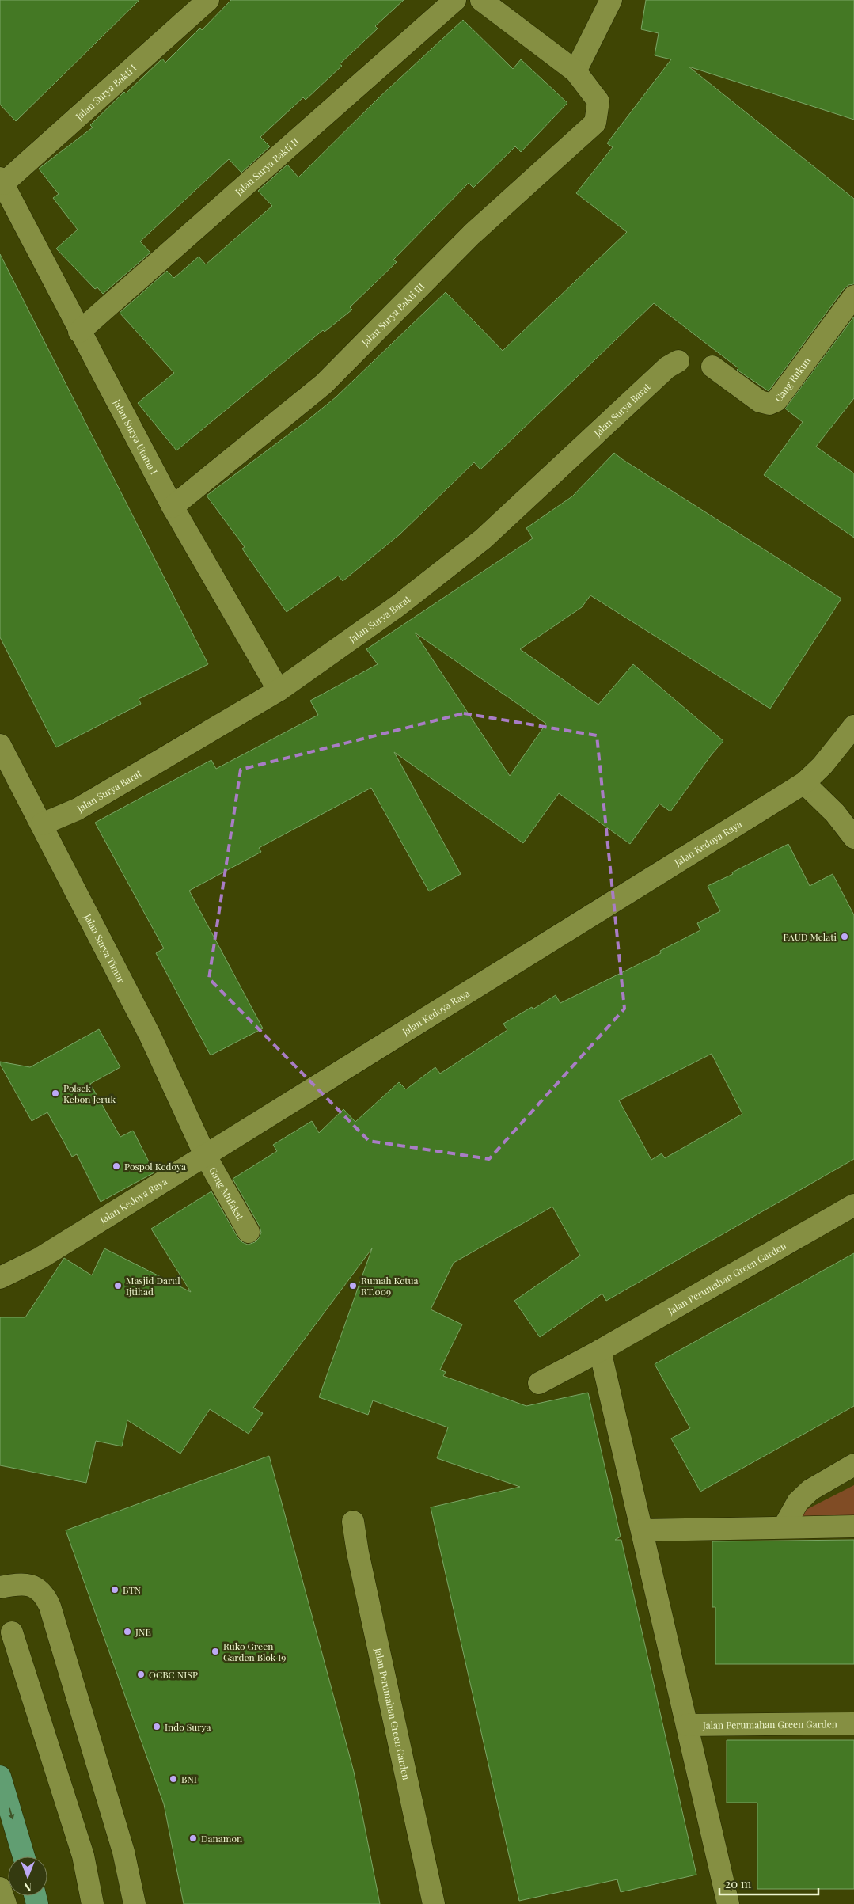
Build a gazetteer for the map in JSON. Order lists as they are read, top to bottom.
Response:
{
  "streets": {
    "street": [
      "Jalan Surya Bakti I",
      "Jalan Surya Bakti II",
      "Jalan Surya Bakti III",
      "Gang Rukun",
      "Jalan Surya Barat",
      "Jalan Surya Utama I",
      "Jalan Kedoya Raya",
      "Jalan Surya Timur",
      "Gang Mufakat",
      "Jalan Perumahan Green Garden"
    ]
  },
  "crossings": [
    ["Jalan Surya Bakti I", "Jalan Surya Utama I"],
    ["Jalan Surya Bakti II", "Jalan Surya Utama I"],
    ["Jalan Surya Bakti III", "Jalan Surya Utama I"],
    ["Jalan Surya Barat", "Jalan Surya Utama I"],
    ["Jalan Surya Barat", "Jalan Surya Timur"],
    ["Jalan Kedoya Raya", "Jalan Surya Timur"],
    ["Jalan Kedoya Raya", "Gang Mufakat"],
    ["Jalan Surya Timur", "Gang Mufakat"]
  ],
  "places": [
    "PAUD Melati",
    "Polsek Kebon Jeruk",
    "Pospol Kedoya",
    "Masjid Darul Ijtihad",
    "Rumah Ketua RT.009",
    "BTN",
    "JNE",
    "Ruko Green Garden Blok I9",
    "OCBC NISP",
    "Indo Surya",
    "BNI",
    "Danamon"
  ],
  "scale_bar": "20 m",
  "north": "bottom"
}
